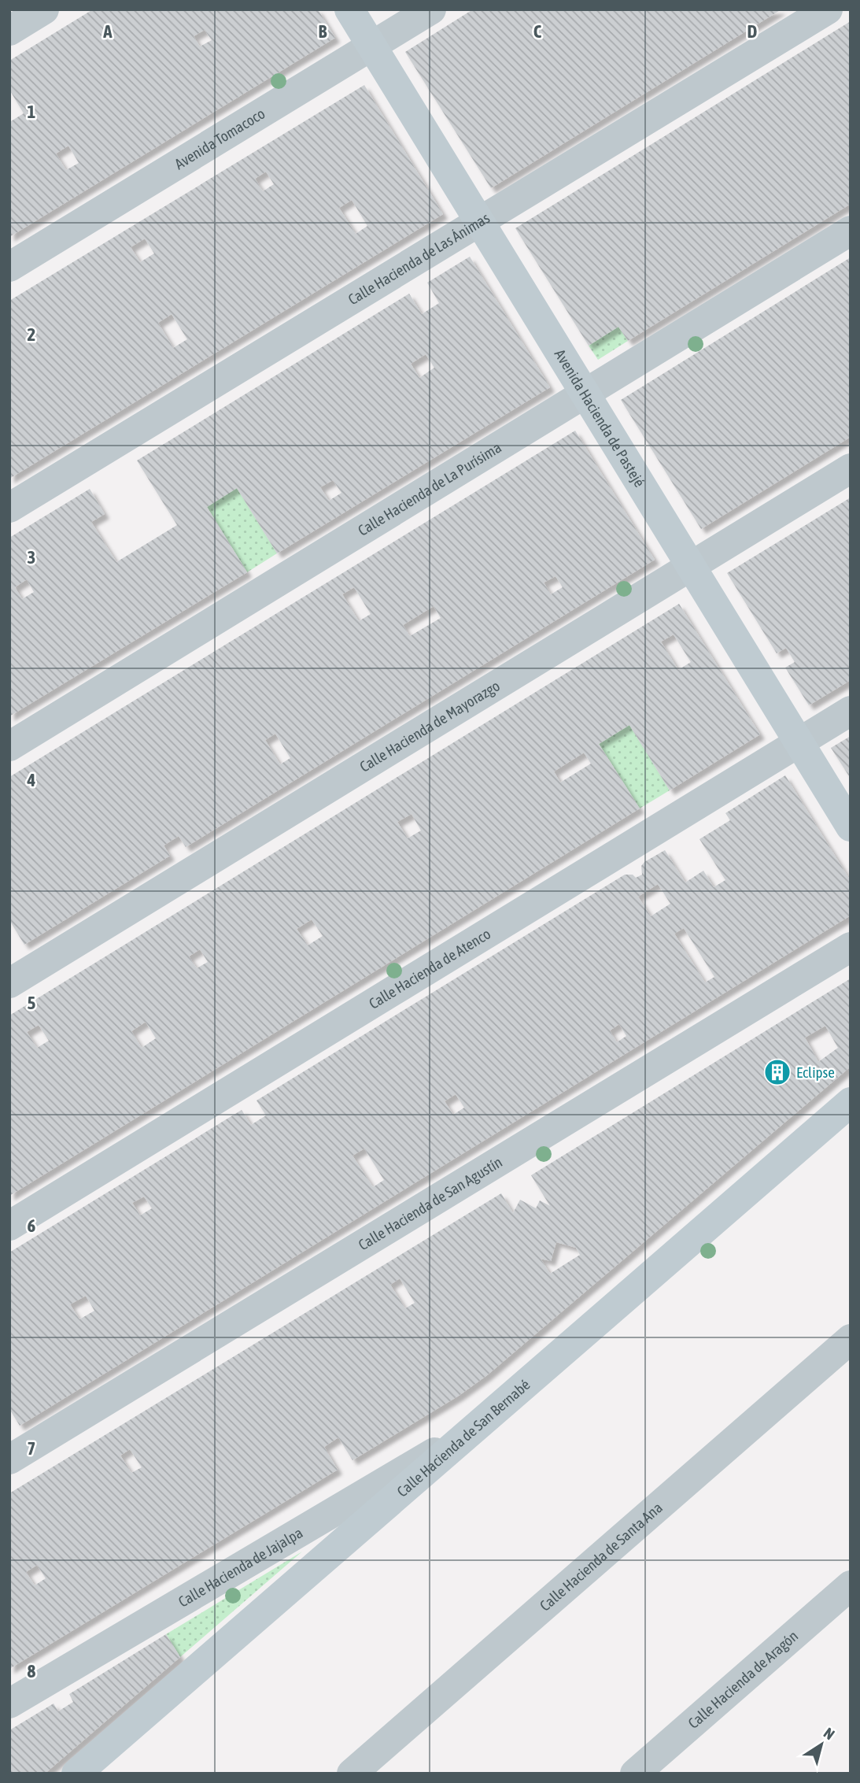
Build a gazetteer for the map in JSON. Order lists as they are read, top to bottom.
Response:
{
  "streets": {
    "street": [
      "Avenida Tomacoco",
      "Calle Hacienda de Las Ánimas",
      "Avenida Hacienda de Pastejé",
      "Calle Hacienda de La Purísima",
      "Calle Hacienda de Mayorazgo",
      "Calle Hacienda de Atenco",
      "Calle Hacienda de San Agustín",
      "Calle Hacienda de San Bernabé",
      "Calle Hacienda de Santa Ana",
      "Calle Hacienda de Jajalpa",
      "Calle Hacienda de Aragón"
    ]
  },
  "crossings": [
    ["Avenida Tomacoco", "Avenida Hacienda de Pastejé"],
    ["Calle Hacienda de Las Ánimas", "Avenida Hacienda de Pastejé"],
    ["Avenida Hacienda de Pastejé", "Calle Hacienda de La Purísima"],
    ["Avenida Hacienda de Pastejé", "Calle Hacienda de Mayorazgo"],
    ["Avenida Hacienda de Pastejé", "Calle Hacienda de Atenco"],
    ["Calle Hacienda de San Bernabé", "Calle Hacienda de Jajalpa"]
  ],
  "places": {
    "building": ["Eclipse"]
  },
  "north": "top right",
  "grid": {
    "columns": [
      "A",
      "B",
      "C",
      "D"
    ],
    "rows": [
      "1",
      "2",
      "3",
      "4",
      "5",
      "6",
      "7",
      "8"
    ]
  }
}
